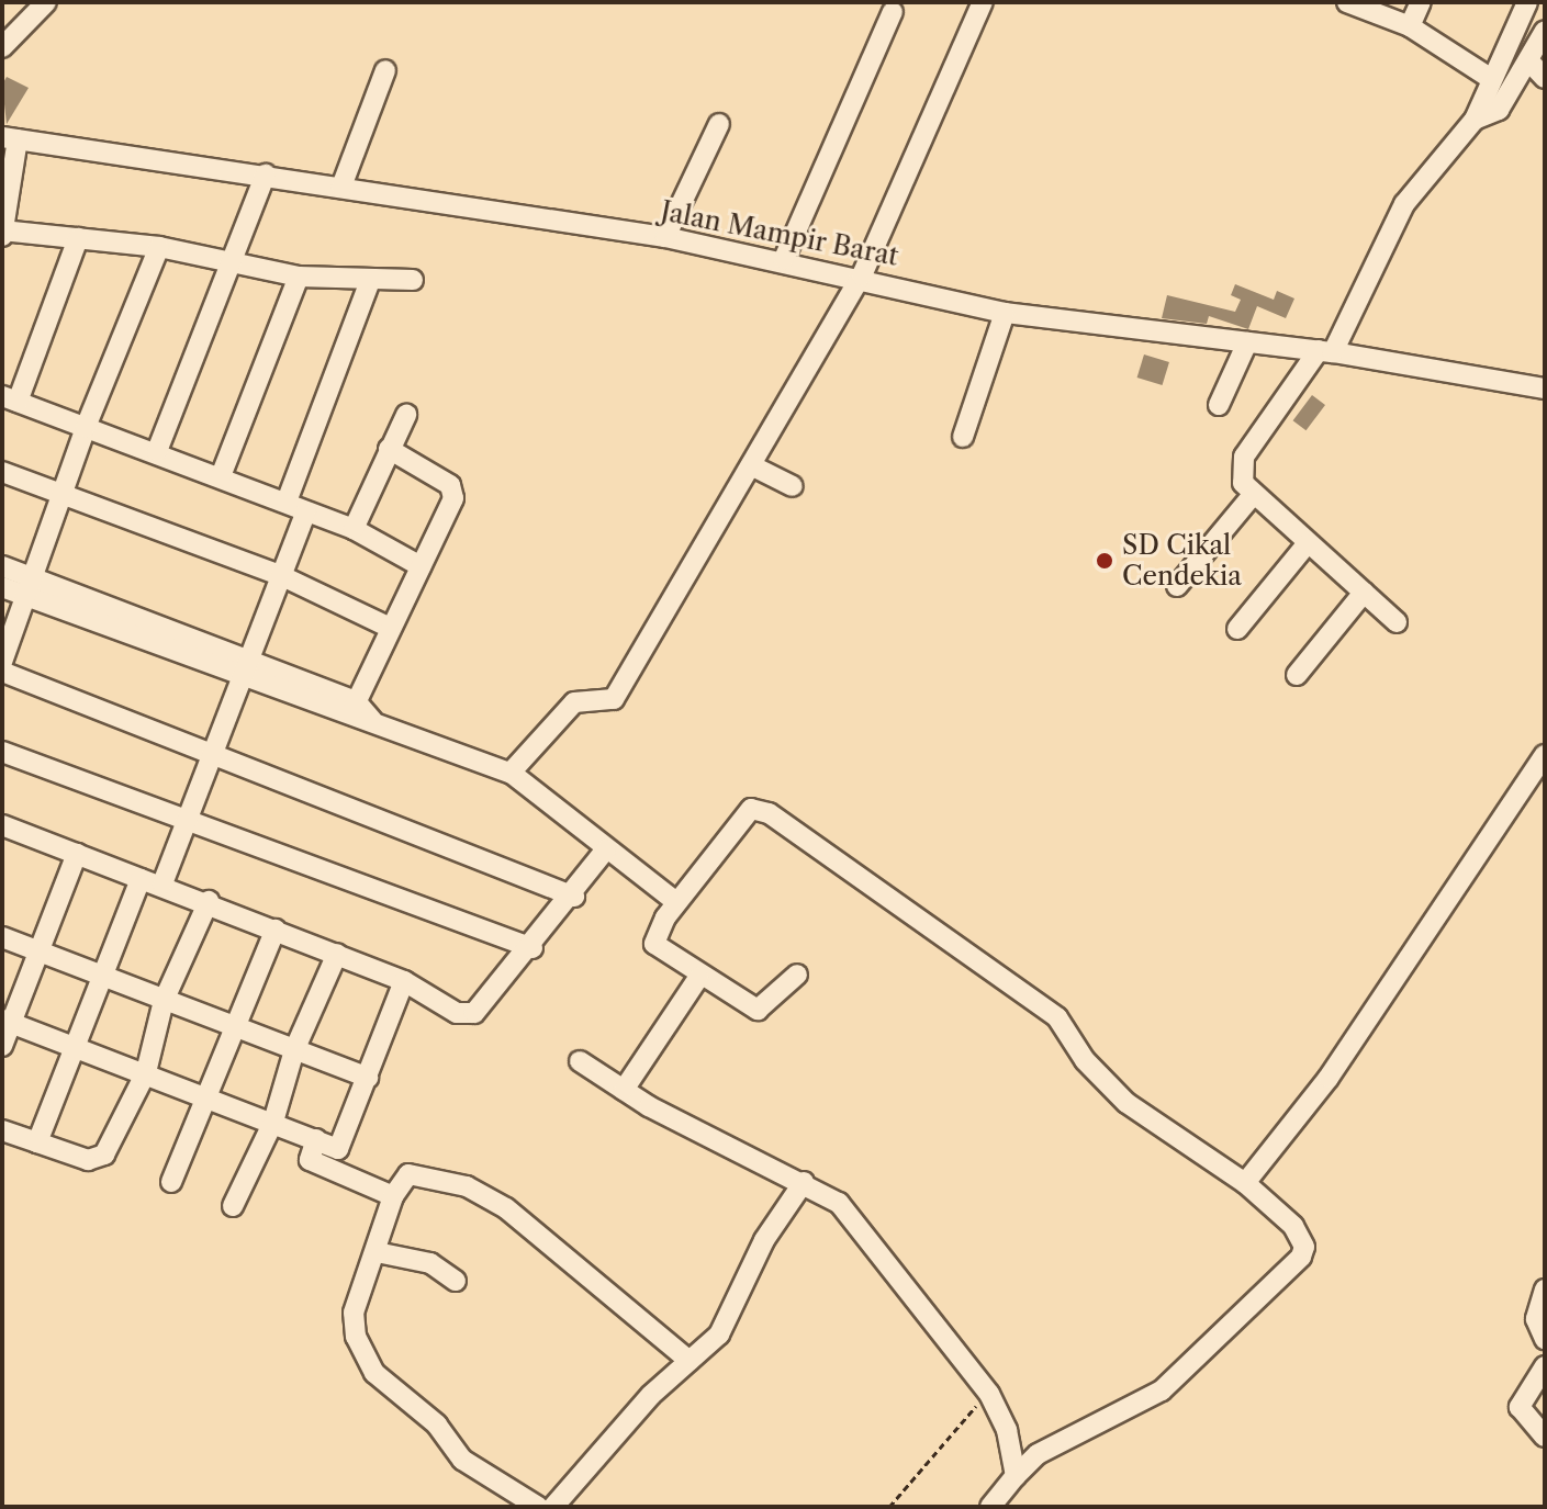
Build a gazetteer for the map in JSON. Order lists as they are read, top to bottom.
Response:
{
  "streets": {
    "street": ["Jalan Mampir Barat"]
  },
  "places": ["SD Cikal Cendekia"]
}
